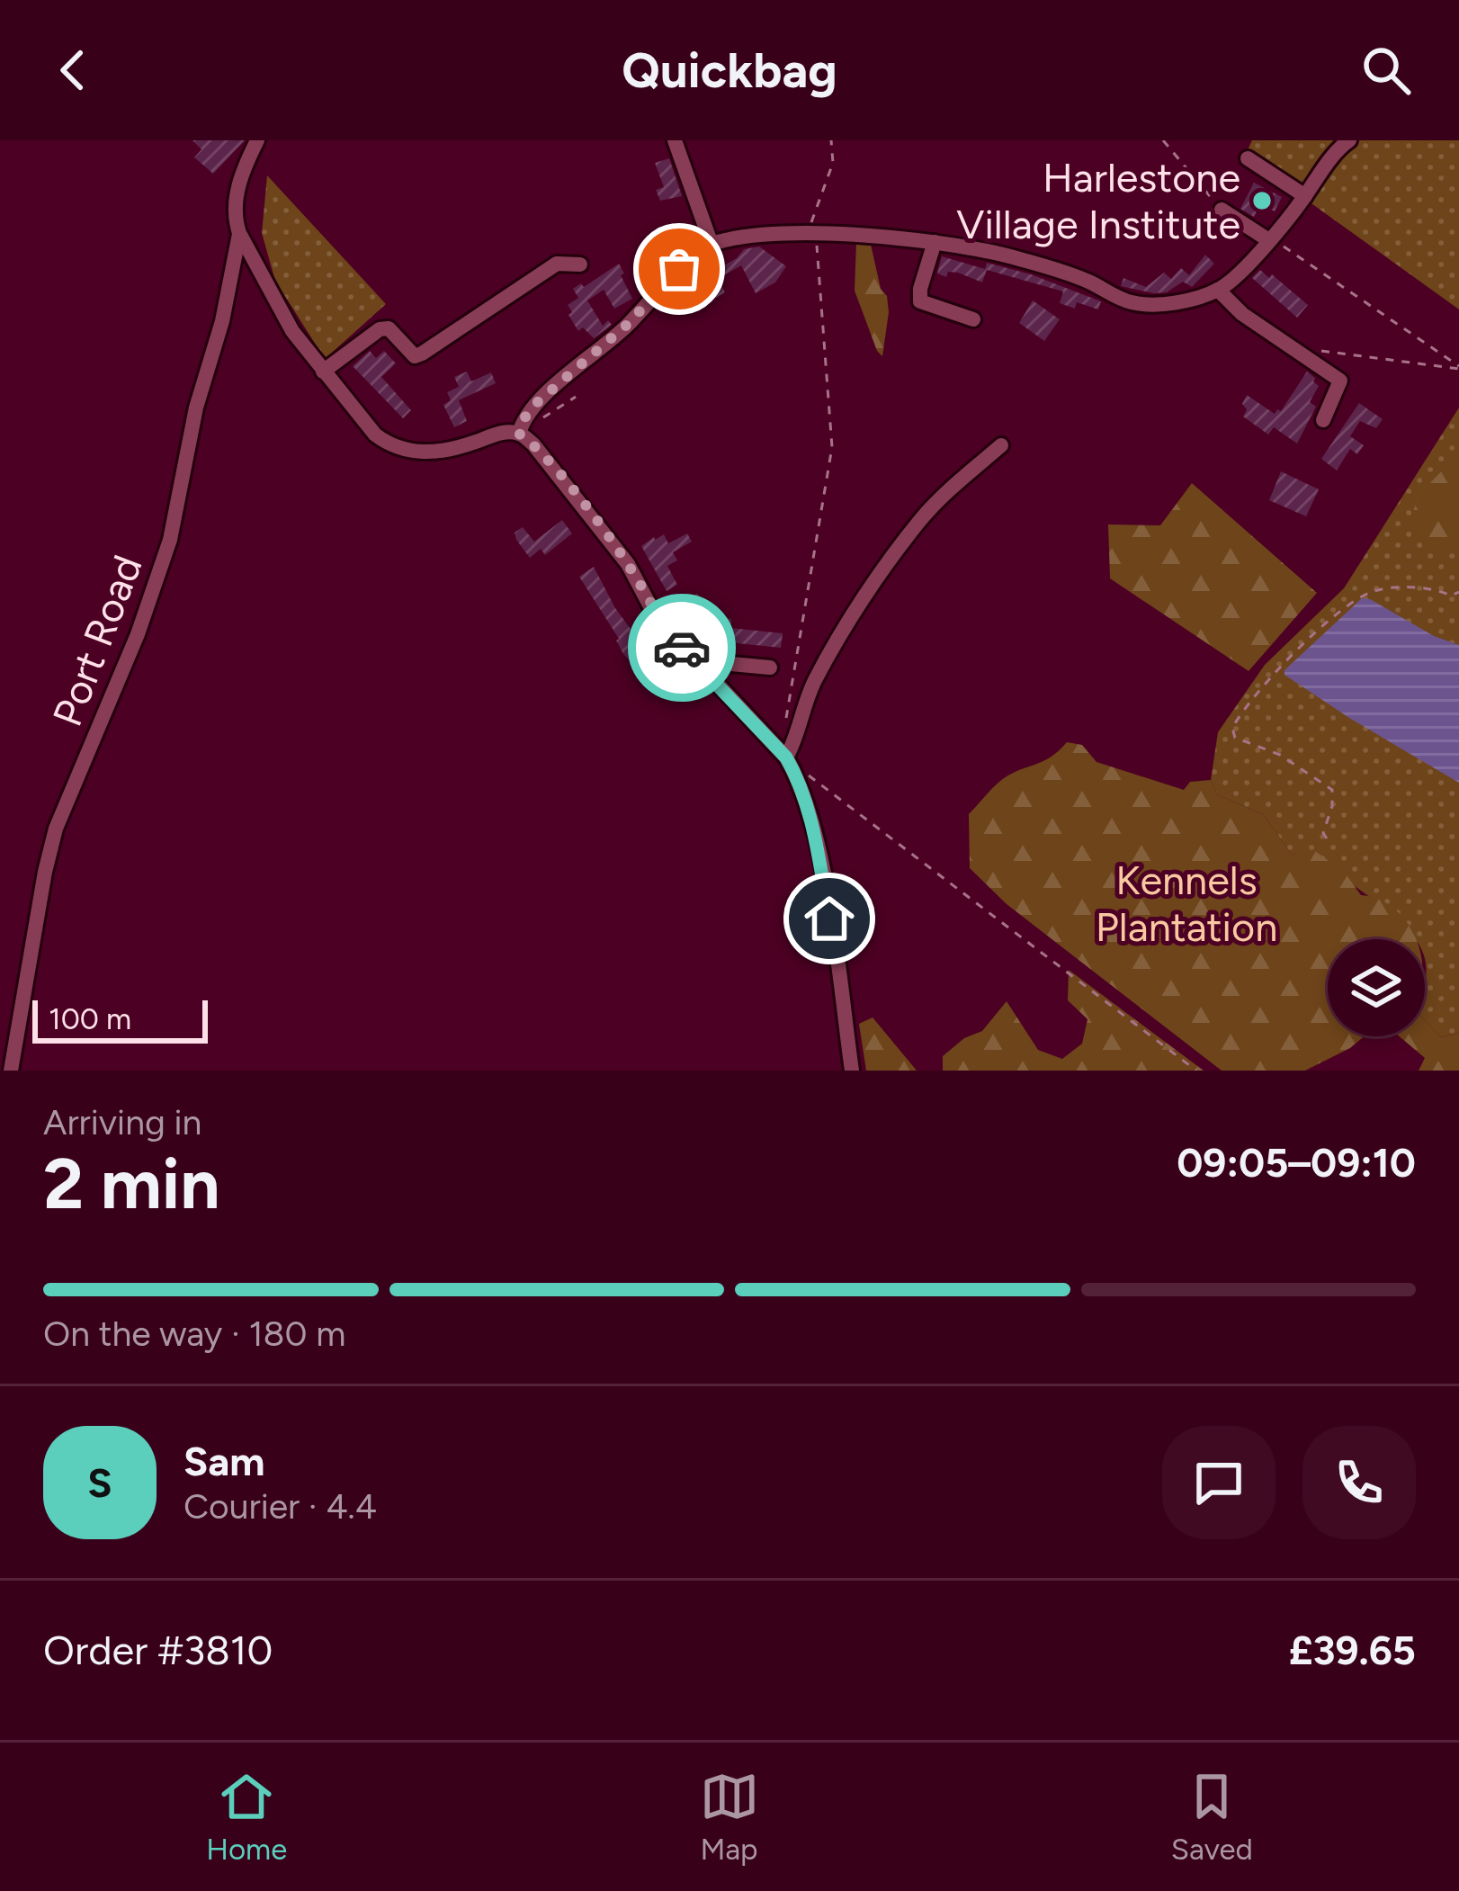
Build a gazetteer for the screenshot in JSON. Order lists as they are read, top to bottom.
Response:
{
  "streets": {
    "street": ["Port Road"]
  },
  "parks": ["Kennels Plantation"],
  "places": ["Harlestone Village Institute"],
  "scale_bar": "100 m",
  "page": {
    "header": "Quickbag",
    "scale": "100 m",
    "heading": ["2 min", "Arriving in", "09:05–09:10"],
    "panel": [
      "Sam",
      "Courier · 4.4",
      "Order #3810",
      "£39.65"
    ],
    "bar": "On the way · 180 m",
    "round": "S",
    "tabs": ["Home", "Map", "Saved"]
  }
}
